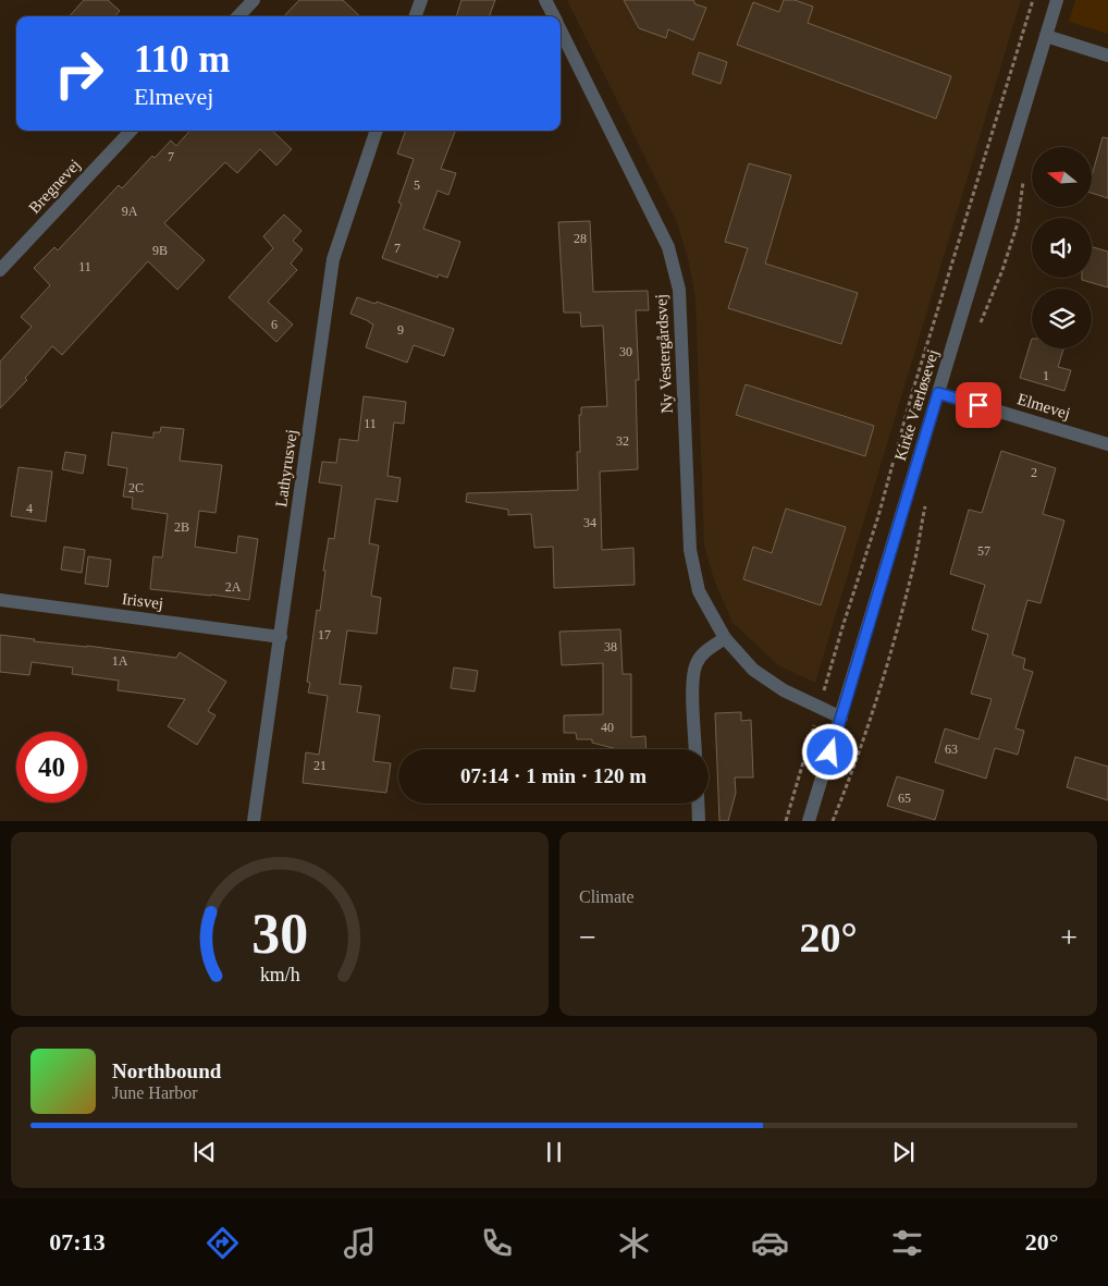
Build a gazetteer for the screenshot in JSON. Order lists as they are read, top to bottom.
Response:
{
  "streets": {
    "street": [
      "Bregnevej",
      "Ny Vestergårdsvej",
      "Kirke Værløsevej",
      "Elmevej",
      "Lathyrusvej",
      "Irisvej"
    ]
  },
  "crossings": [
    ["Ny Vestergårdsvej", "Kirke Værløsevej"],
    ["Kirke Værløsevej", "Elmevej"],
    ["Lathyrusvej", "Irisvej"]
  ],
  "house_numbers": [
    "7",
    "5",
    "9A",
    "28",
    "7",
    "9B",
    "11",
    "6",
    "9",
    "30",
    "1",
    "11",
    "32",
    "2",
    "2C",
    "4",
    "34",
    "2B",
    "57",
    "2A",
    "17",
    "38",
    "1A",
    "40",
    "63",
    "21",
    "65"
  ],
  "north": "left",
  "page": {
    "turn": ["110 m", "Elmevej"],
    "limit": "40",
    "trip": "07:14 · 1 min · 120 m",
    "tile": "Climate",
    "heat": ["−", "20°", "+"],
    "song": ["Northbound", "June Harbor"],
    "tabs": ["07:13", "20°"],
    "gauge": ["30", "km/h"]
  }
}
